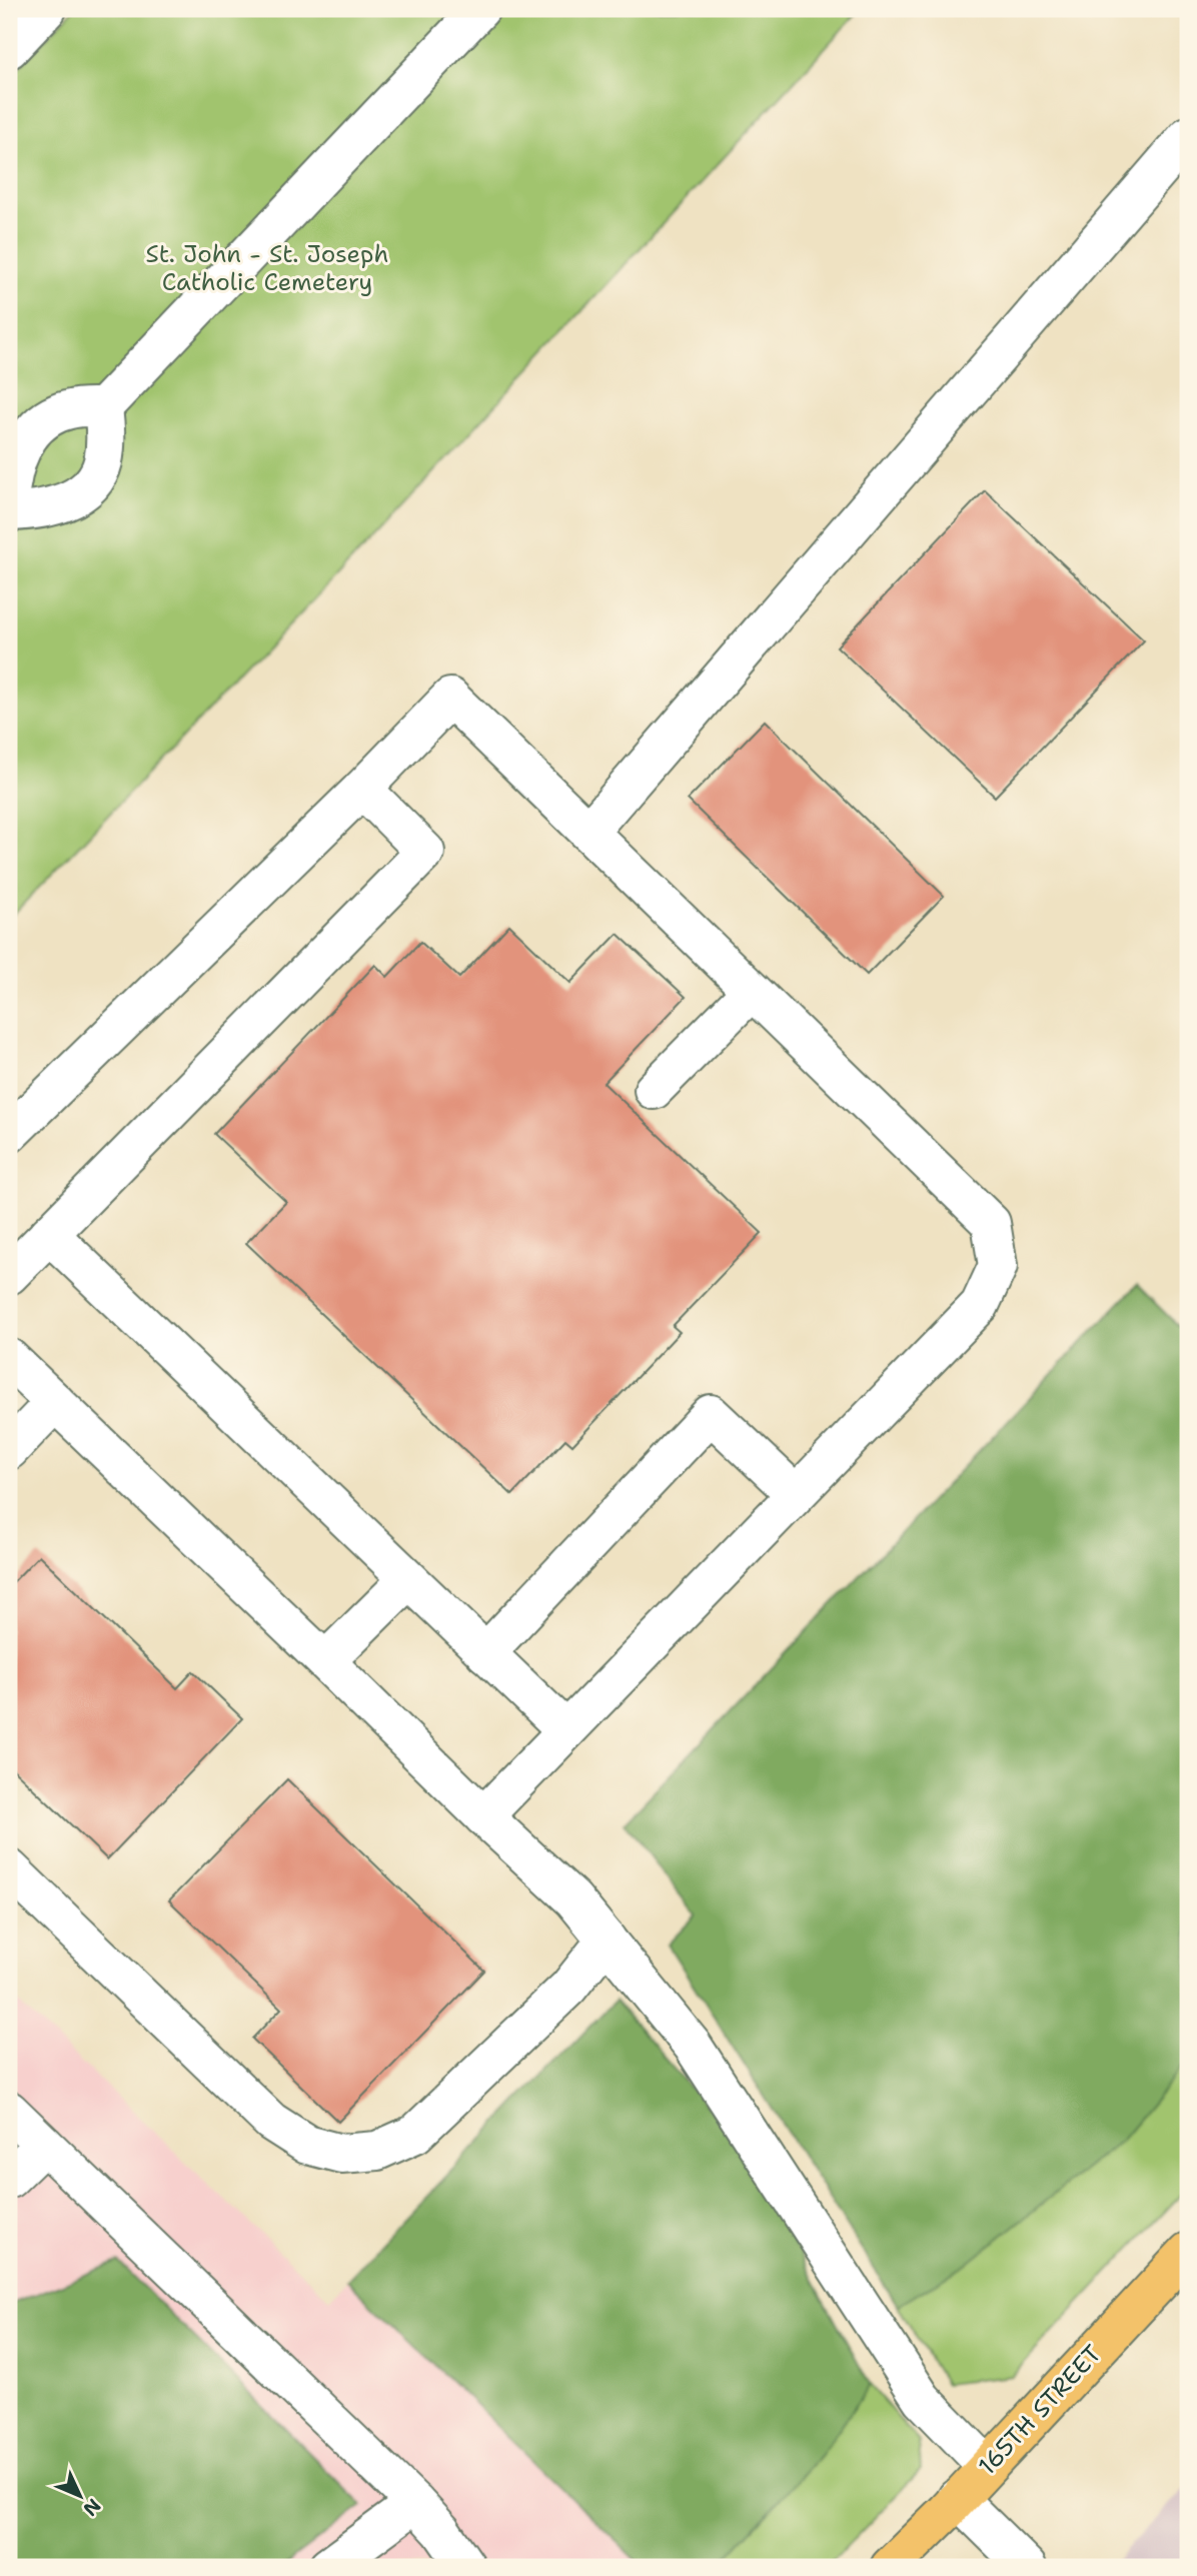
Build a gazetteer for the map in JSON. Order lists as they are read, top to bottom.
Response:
{
  "streets": {
    "main road": ["165TH STREET"]
  },
  "parks": ["St. John - St. Joseph Catholic Cemetery"],
  "north": "bottom right"
}
